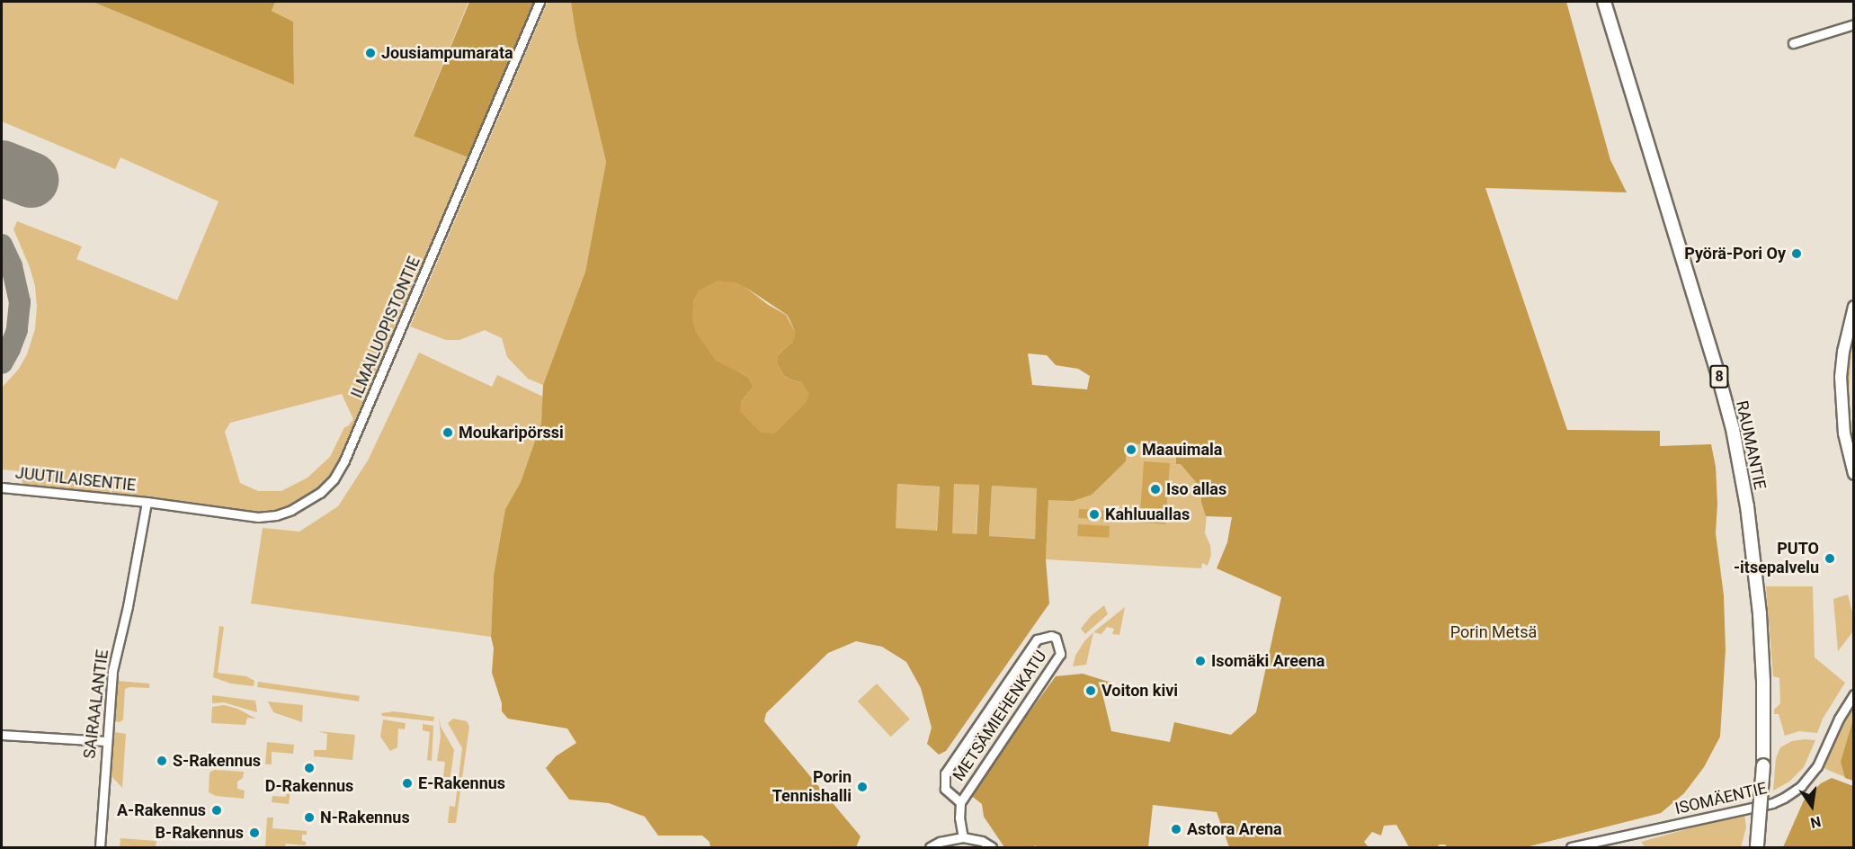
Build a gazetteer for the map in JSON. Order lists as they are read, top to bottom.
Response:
{
  "streets": {
    "highway": ["8", "RAUMANTIE"],
    "street": [
      "ILMAILUOPISTONTIE",
      "JUUTILAISENTIE",
      "SAIRAALANTIE",
      "METSÄMIEHENKATU",
      "ISOMÄENTIE"
    ]
  },
  "crossings": [
    ["ILMAILUOPISTONTIE", "JUUTILAISENTIE"],
    ["ILMAILUOPISTONTIE", "SAIRAALANTIE"],
    ["JUUTILAISENTIE", "SAIRAALANTIE"]
  ],
  "parks": ["Porin Metsä"],
  "places": [
    "Jousiampumarata",
    "Pyörä-Pori Oy",
    "Moukaripörssi",
    "Maauimala",
    "Iso allas",
    "Kahluuallas",
    "PUTO -itsepalvelu",
    "Isomäki Areena",
    "Voiton kivi",
    "S-Rakennus",
    "D-Rakennus",
    "E-Rakennus",
    "Porin Tennishalli",
    "A-Rakennus",
    "N-Rakennus",
    "Astora Arena",
    "B-Rakennus"
  ],
  "north": "bottom"
}
